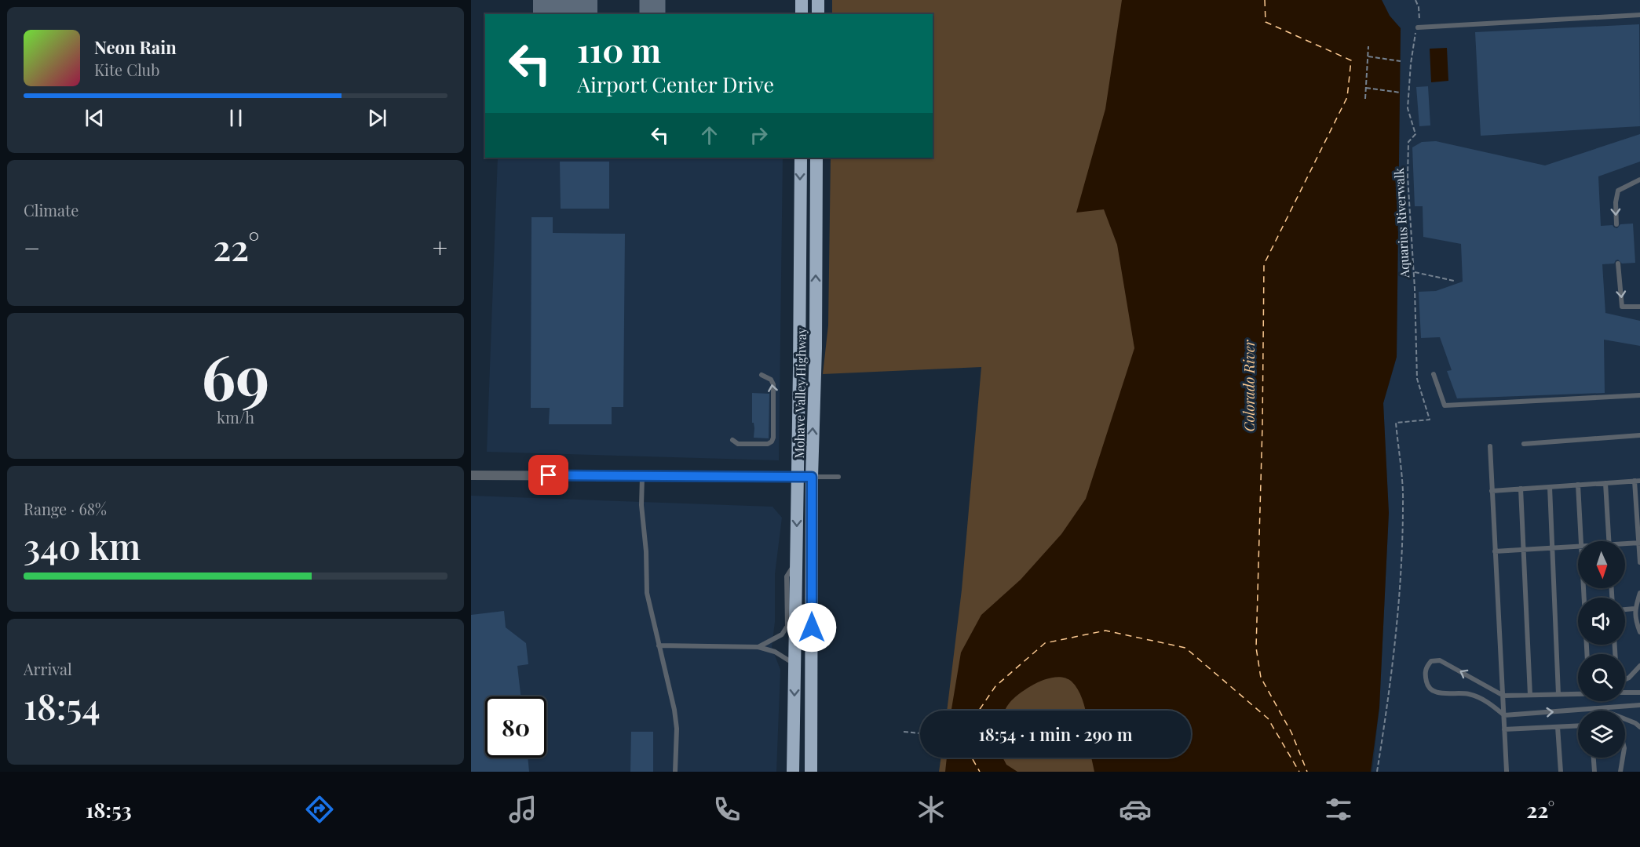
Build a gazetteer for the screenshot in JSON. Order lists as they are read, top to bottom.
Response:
{
  "streets": {
    "highway": ["Mohave Valley Highway"],
    "path": ["Aquarius Riverwalk"]
  },
  "water": ["Colorado River"],
  "north": "bottom",
  "page": {
    "turn": ["110 m", "Airport Center Drive"],
    "song": ["Neon Rain", "Kite Club"],
    "tile": [
      "Climate",
      ["69", "km/h"],
      ["Range · 68%", "340 km"],
      ["Arrival", "18:54"]
    ],
    "heat": ["−", "22°", "+"],
    "limit": "80",
    "trip": "18:54 · 1 min · 290 m",
    "tabs": ["18:53", "22°"]
  }
}
